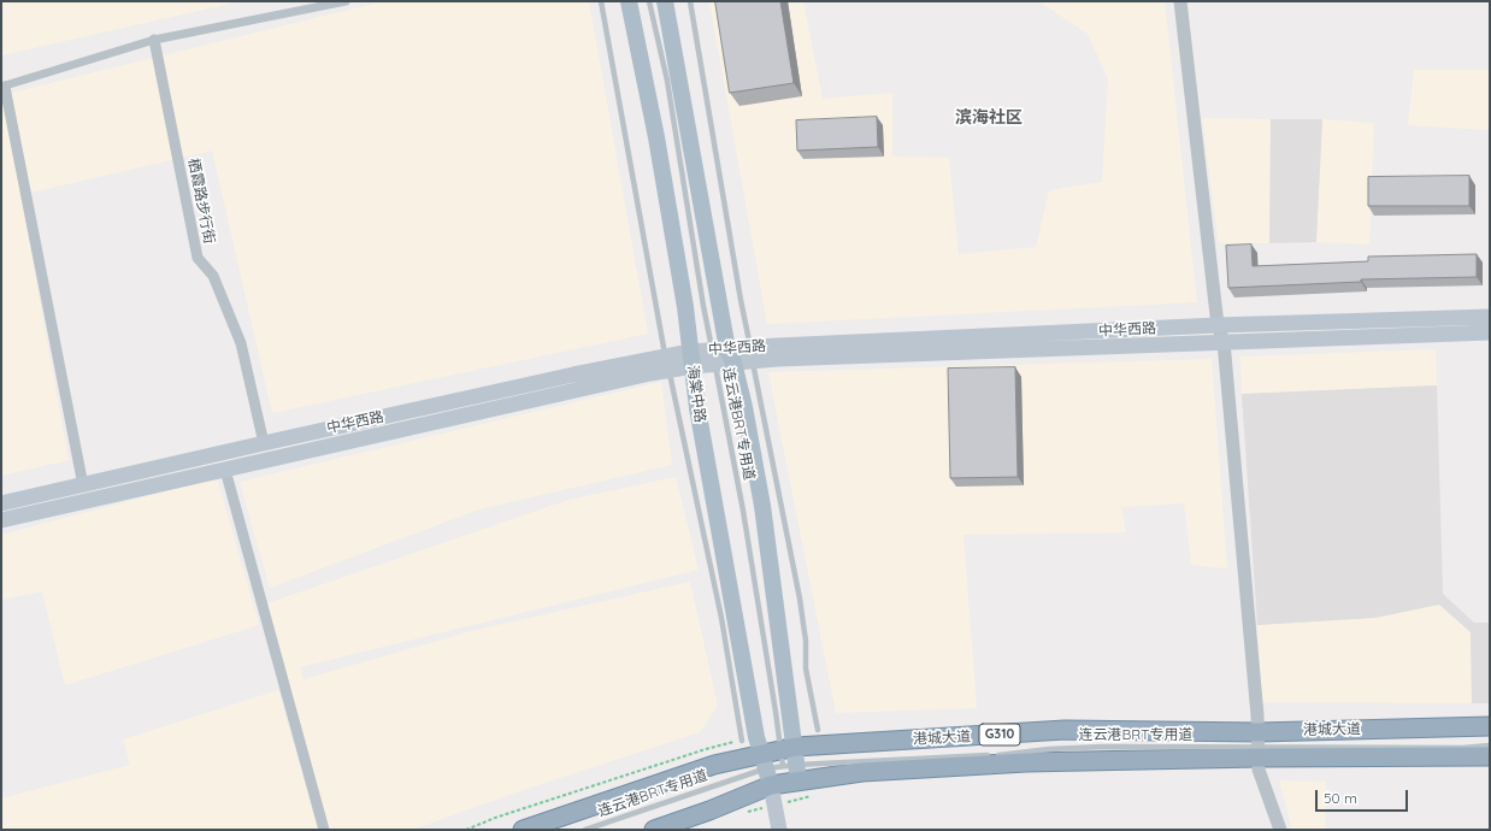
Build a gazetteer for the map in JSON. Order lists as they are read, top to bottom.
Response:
{
  "streets": {
    "highway": ["港城大道", "G310"],
    "main road": ["中华西路", "海棠中路"],
    "street": ["栖霞路步行街"],
    "lane": ["连云港BRT专用道"]
  },
  "crossings": [
    ["栖霞路步行街", "中华西路"],
    ["中华西路", "海棠中路"],
    ["中华西路", "连云港BRT专用道"],
    ["海棠中路", "连云港BRT专用道"],
    ["海棠中路", "港城大道"],
    ["连云港BRT专用道", "港城大道"]
  ],
  "districts": ["滨海社区"],
  "scale_bar": "50 m"
}
